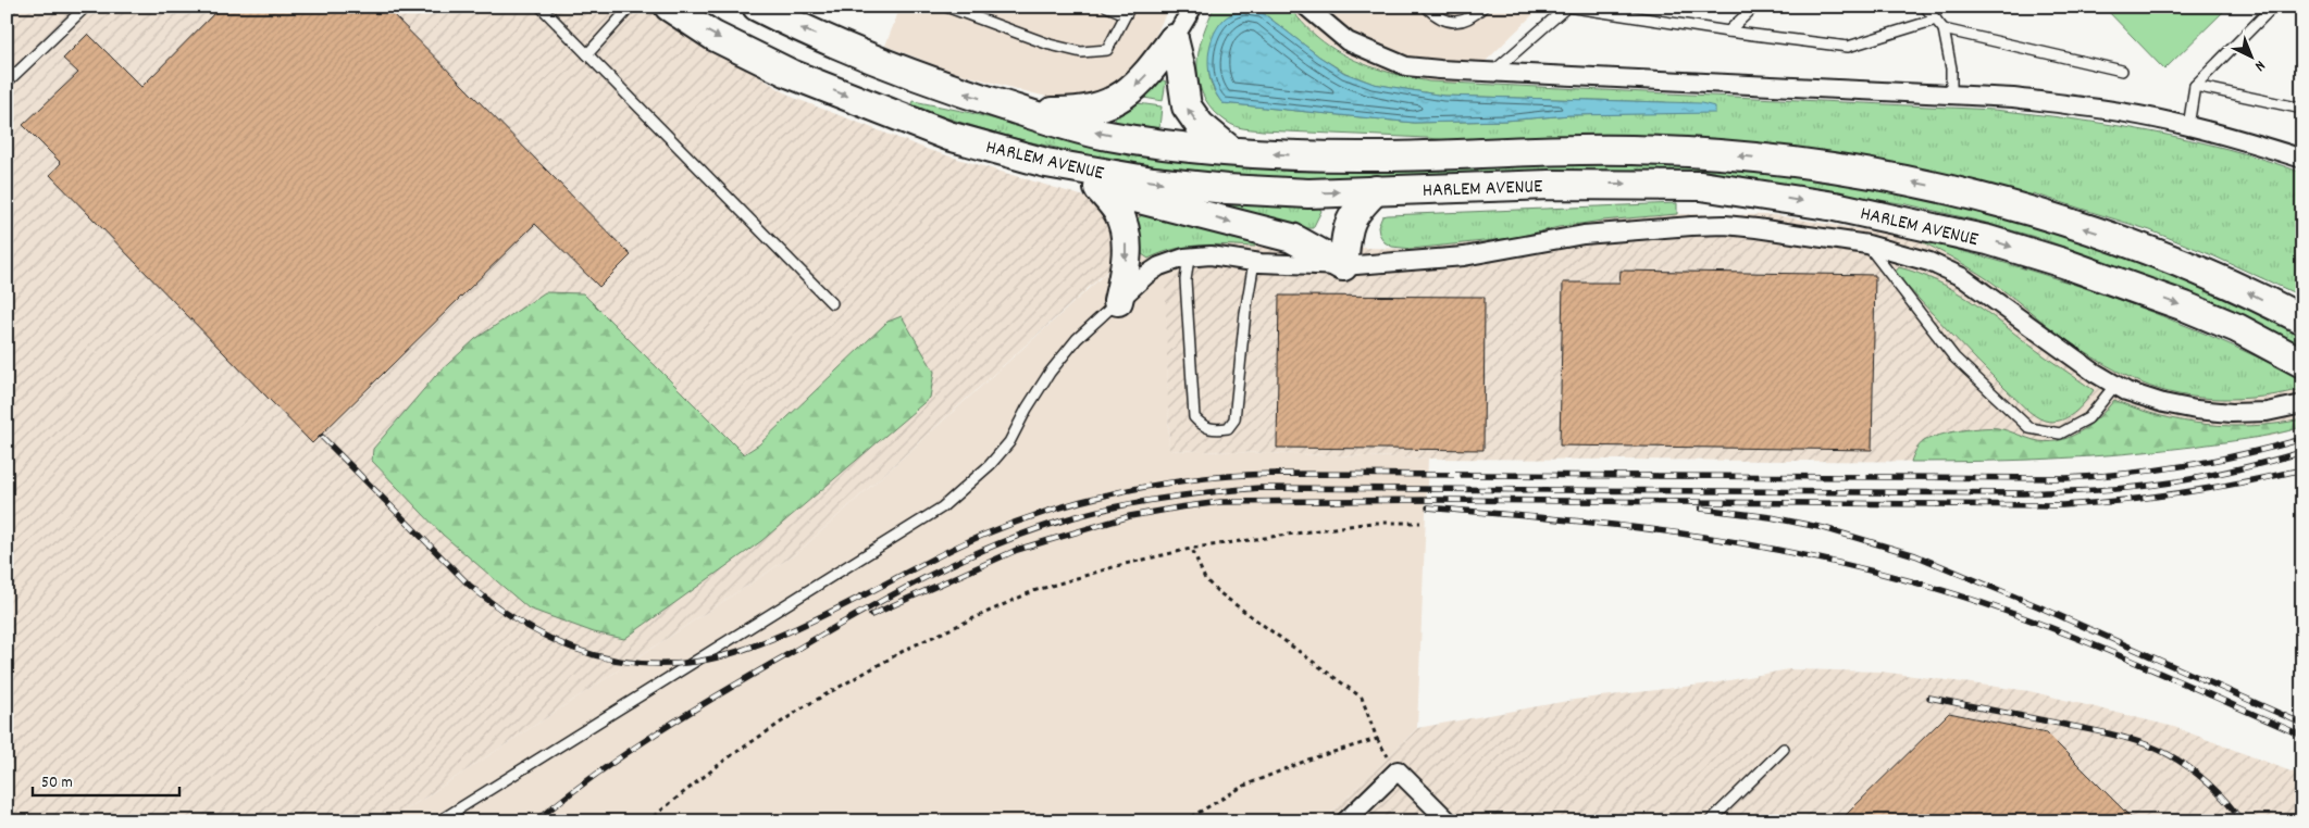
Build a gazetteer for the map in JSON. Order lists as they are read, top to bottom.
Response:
{
  "streets": {
    "main road": ["HARLEM AVENUE"]
  },
  "scale_bar": "50 m",
  "north": "bottom right"
}
